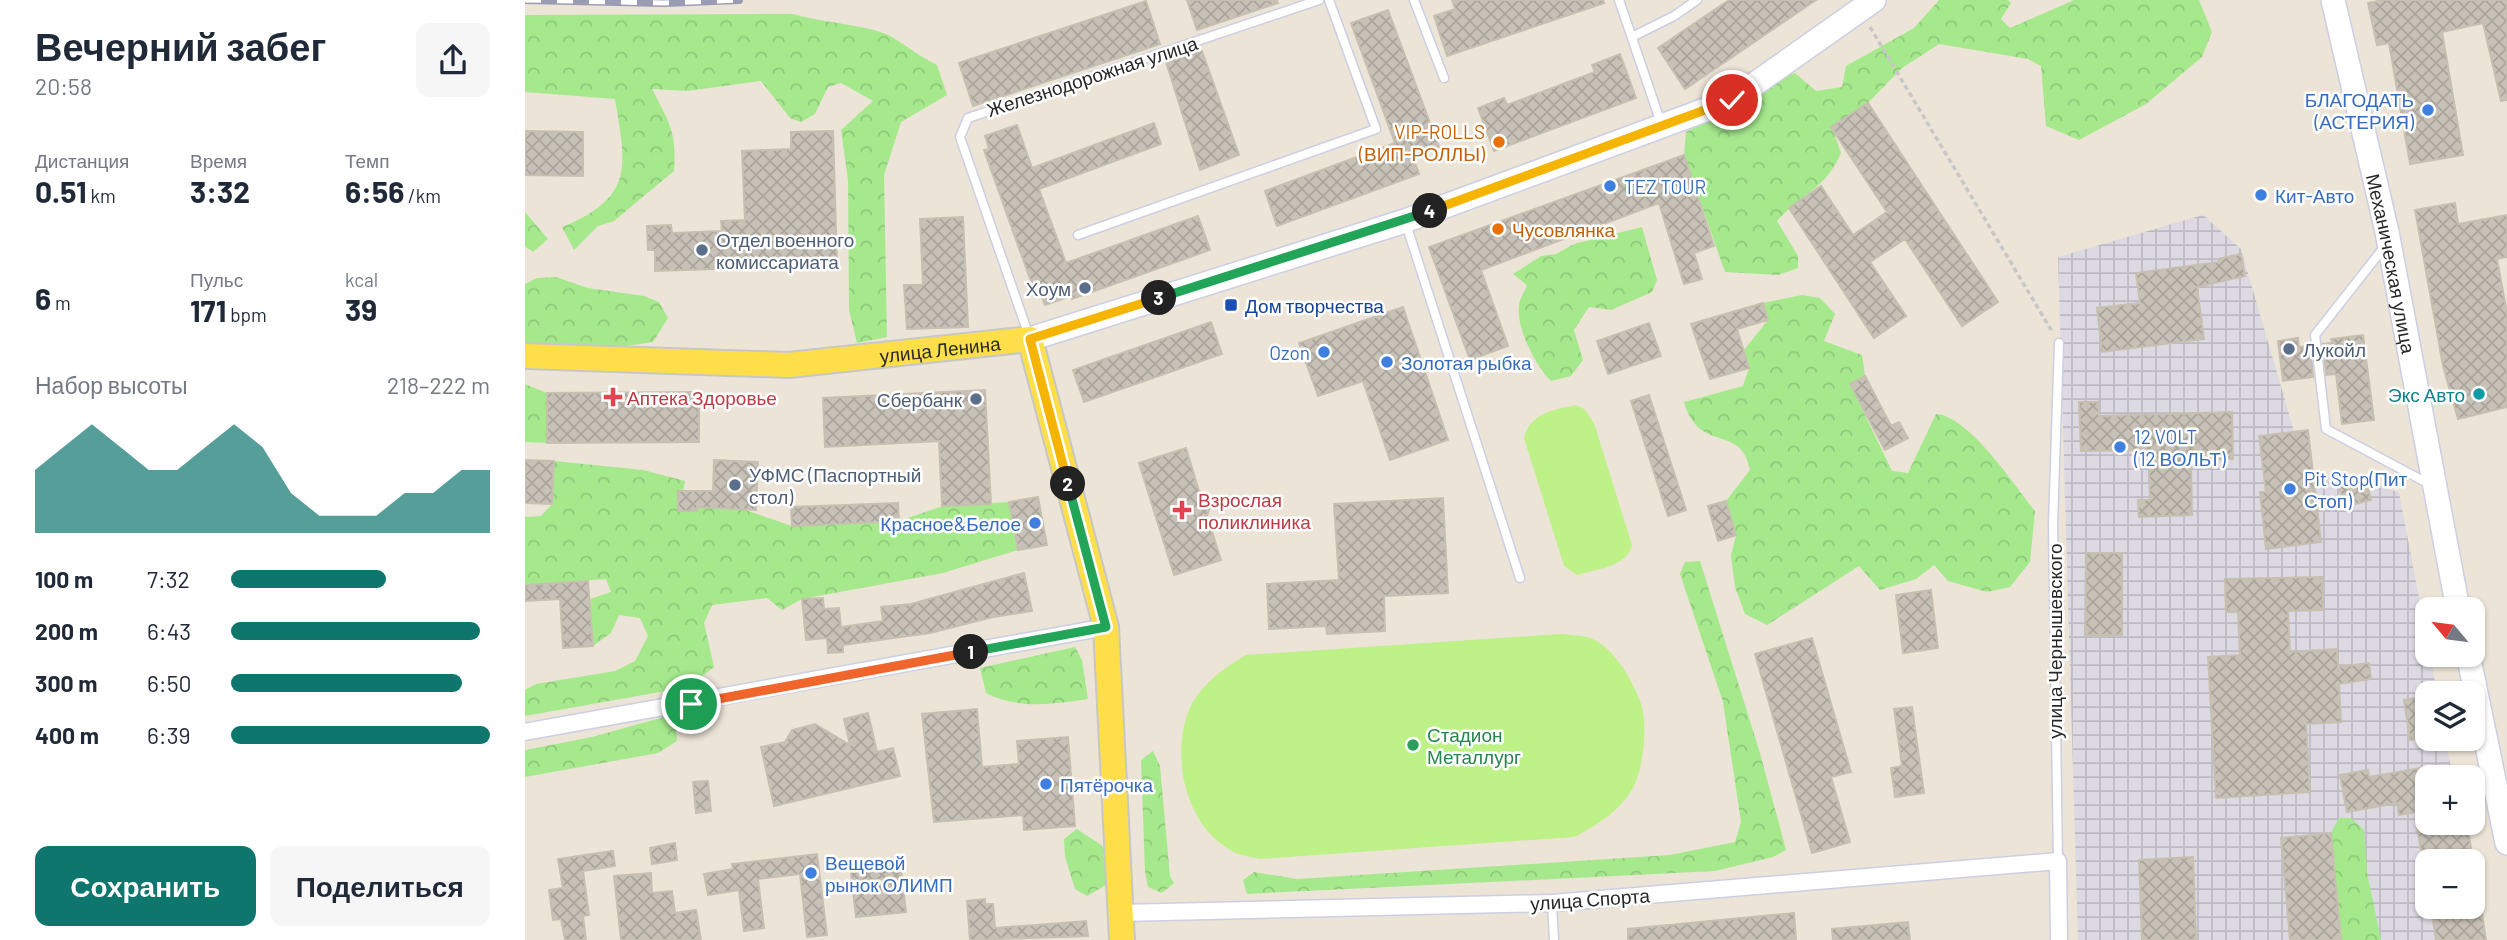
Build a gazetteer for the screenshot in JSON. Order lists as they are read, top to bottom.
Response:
{
  "streets": {
    "main road": ["Механическая улица", "улица Ленина"],
    "street": ["улица Чернышевского", "улица Спорта"],
    "lane": ["Железнодорожная улица"]
  },
  "crossings": [
    ["Железнодорожная улица", "улица Ленина"],
    ["улица Чернышевского", "улица Спорта"]
  ],
  "places": {
    "other": [
      "БЛАГОДАТЬ (АСТЕРИЯ)",
      "VIP-ROLLS (ВИП-РОЛЛЫ)",
      "TEZ TOUR",
      "Кит-Авто",
      "Чусовлянка",
      "Отдел военного комиссариата",
      "Хоум",
      "Лукойл",
      "Ozon",
      "Золотая рыбка",
      "Экс Авто",
      "Сбербанк",
      "12 VOLT (12 ВОЛЬТ)",
      "УФМС (Паспортный стол)",
      "Pit Stop(Пит Стоп)",
      "Красное&Белое",
      "Стадион Металлург",
      "Пятёрочка",
      "Вещевой рынок ОЛИМП"
    ],
    "transit": ["Дом творчества"],
    "health": ["Аптека Здоровье", "Взрослая поликлиника"]
  },
  "north": "top left",
  "page": {
    "heading": ["Вечерний забег", "20:58"],
    "stats": [
      ["Дистанция", "0.51 km"],
      ["Время", "3:32"],
      ["Темп", "6:56 /km"],
      ["6 m"],
      ["Пульс", "171 bpm"],
      ["kcal", "39"]
    ],
    "pins": [
      "4",
      "3",
      "2",
      "1"
    ],
    "chart": ["Набор высоты", "218–222 m"],
    "list": [
      {
        "name": "100 m",
        "note": "7:32"
      },
      {
        "name": "200 m",
        "note": "6:43"
      },
      {
        "name": "300 m",
        "note": "6:50"
      },
      {
        "name": "400 m",
        "note": "6:39"
      }
    ],
    "map_buttons": ["+", "−"],
    "buttons": ["Сохранить", "Поделиться"]
  }
}
